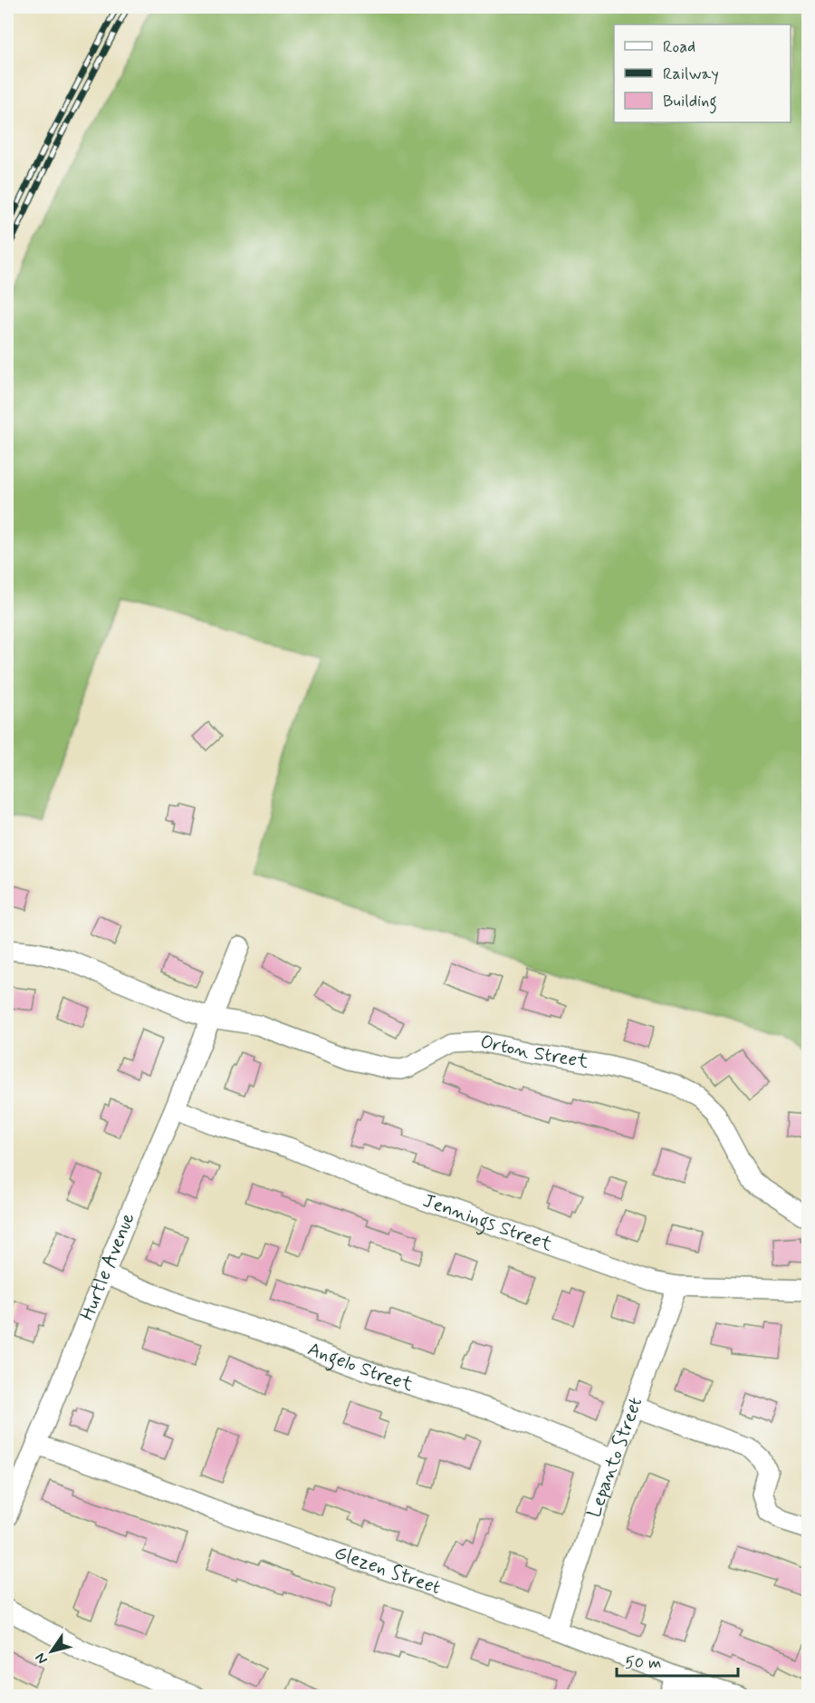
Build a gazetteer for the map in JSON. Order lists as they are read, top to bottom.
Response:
{
  "streets": {
    "street": [
      "Orton Street",
      "Jennings Street",
      "Hurtle Avenue",
      "Angelo Street",
      "Lepanto Street",
      "Glezen Street"
    ]
  },
  "crossings": [
    ["Orton Street", "Hurtle Avenue"],
    ["Jennings Street", "Hurtle Avenue"],
    ["Jennings Street", "Lepanto Street"],
    ["Hurtle Avenue", "Angelo Street"],
    ["Hurtle Avenue", "Glezen Street"],
    ["Angelo Street", "Lepanto Street"],
    ["Lepanto Street", "Glezen Street"]
  ],
  "legend": ["Road", "Railway", "Building"],
  "scale_bar": "50 m",
  "north": "bottom left"
}
